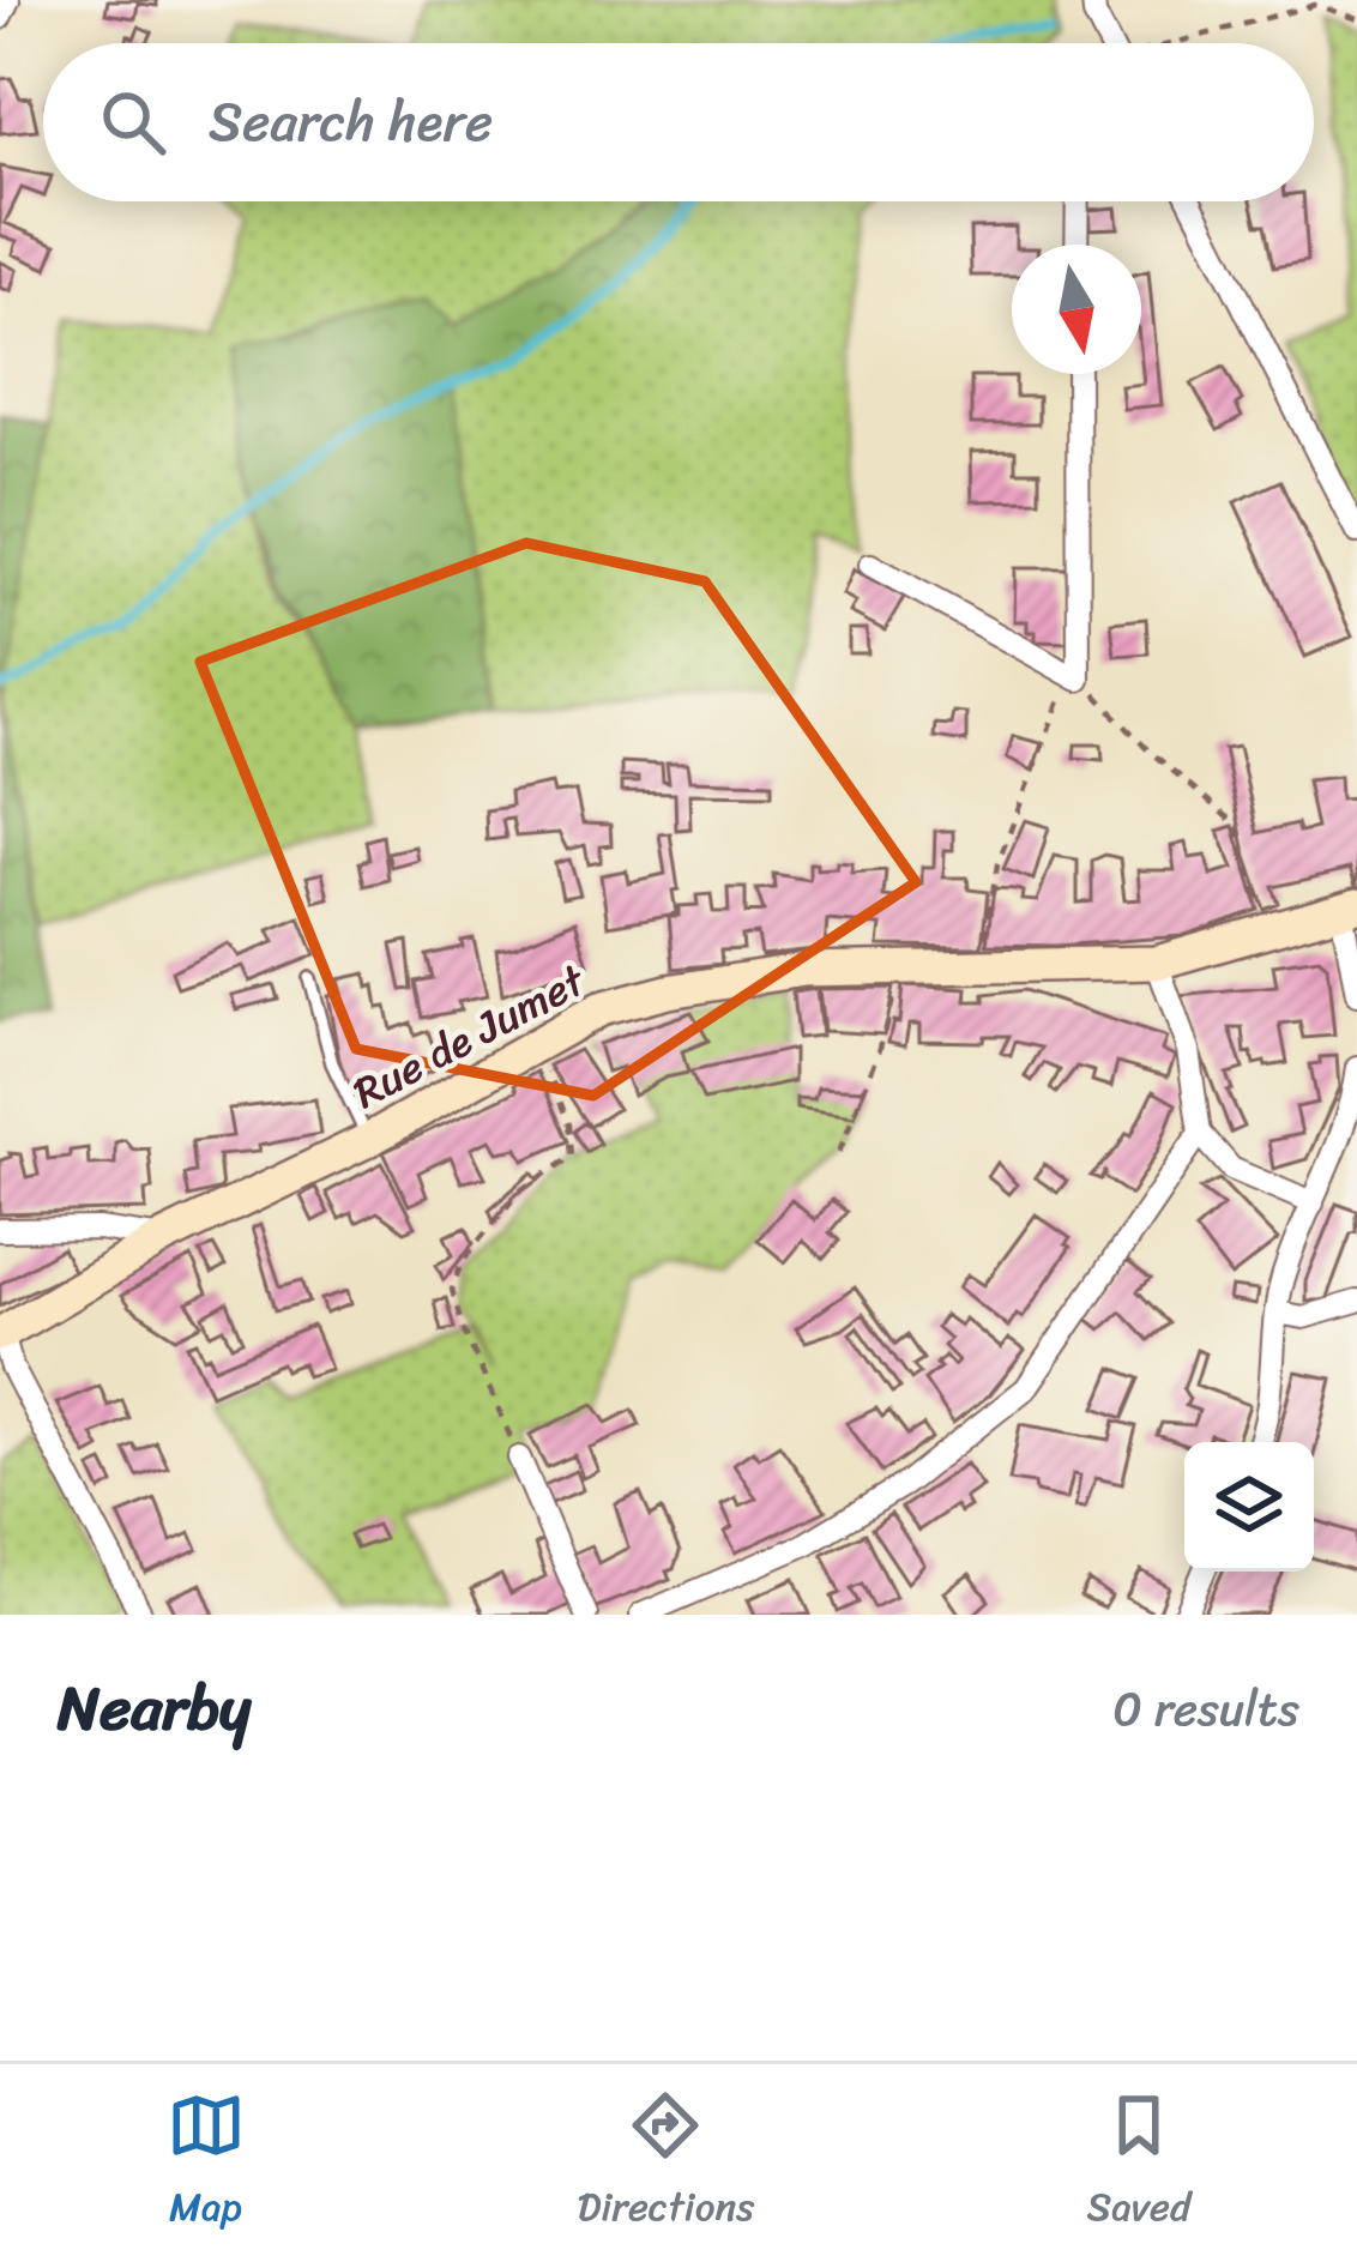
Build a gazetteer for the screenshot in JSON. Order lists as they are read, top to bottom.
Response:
{
  "streets": {
    "street": ["Rue de Jumet"]
  },
  "north": "bottom",
  "page": {
    "search": "Search here",
    "heading": ["Nearby", "0 results"],
    "nav": ["Map", "Directions", "Saved"]
  }
}
